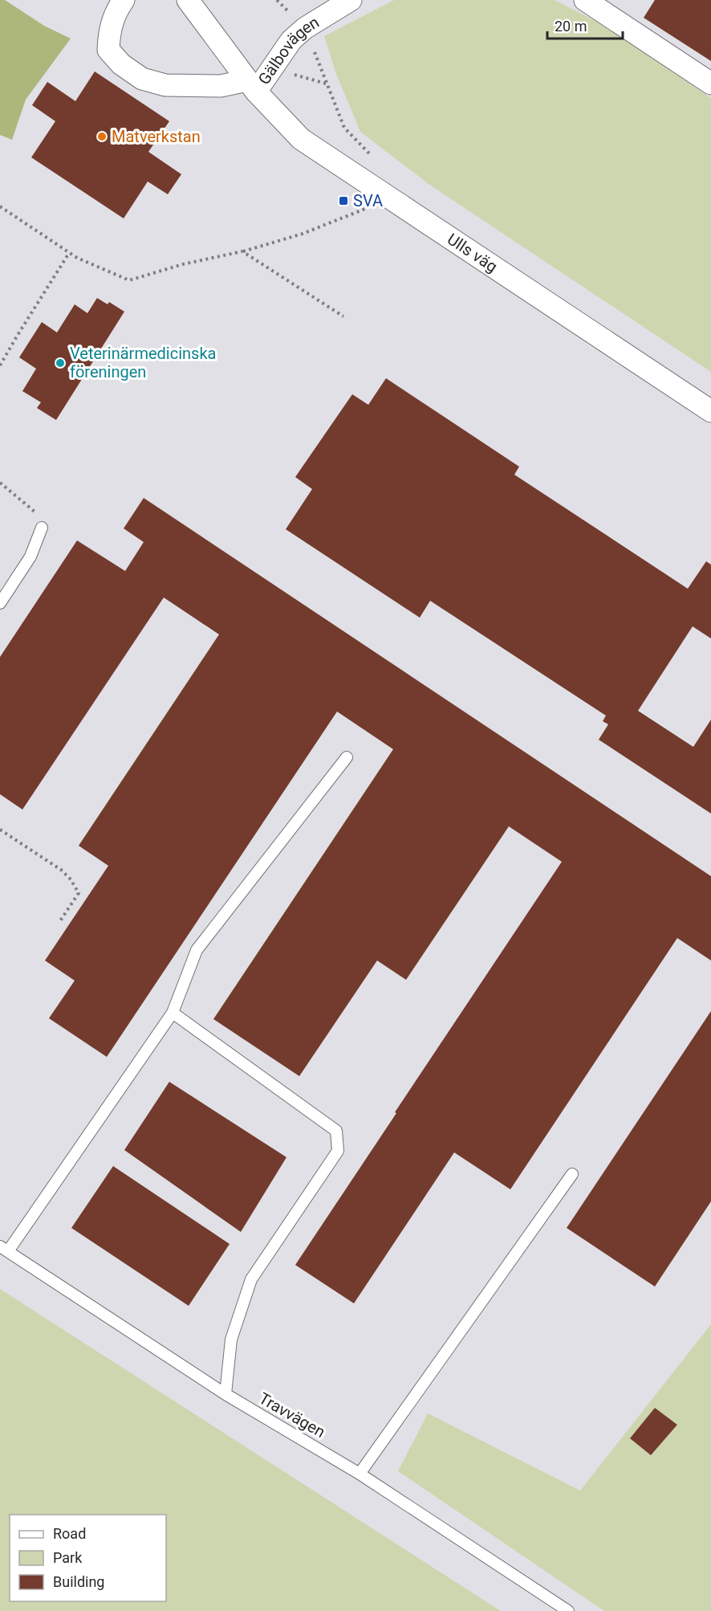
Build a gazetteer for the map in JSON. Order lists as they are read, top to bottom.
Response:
{
  "streets": {
    "street": ["Gälbovägen", "Ulls väg"],
    "lane": ["Travvägen"]
  },
  "crossings": [
    ["Gälbovägen", "Ulls väg"]
  ],
  "places": {
    "other": ["Matverkstan", "Veterinärmedicinska föreningen"],
    "transit": ["SVA"]
  },
  "legend": ["Road", "Park", "Building"],
  "scale_bar": "20 m"
}
